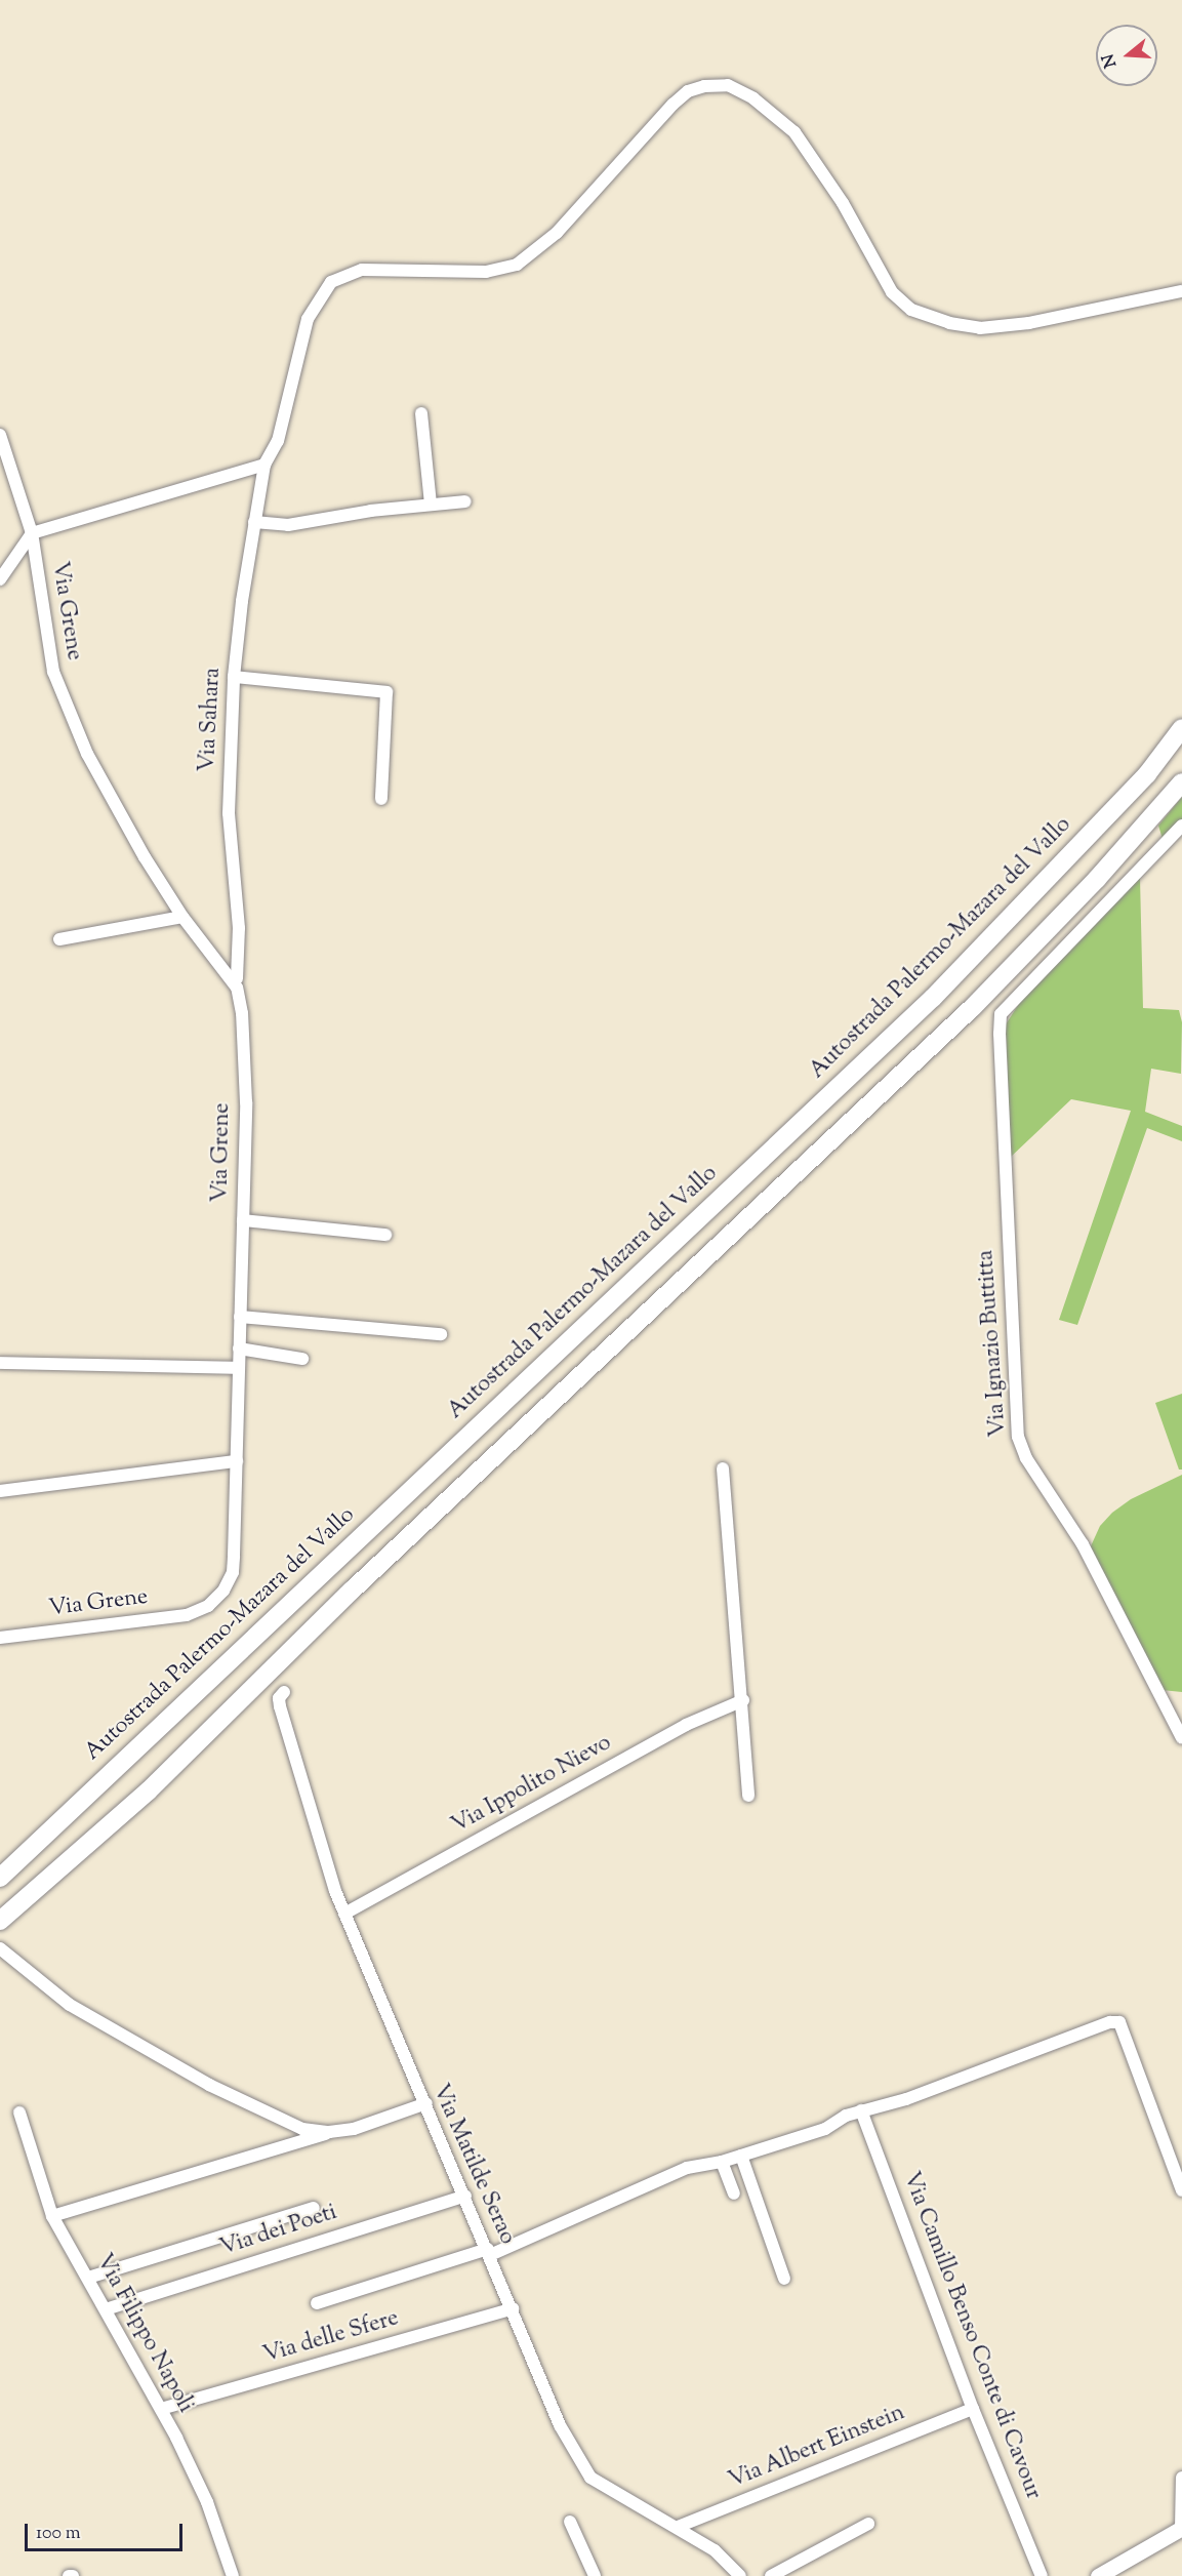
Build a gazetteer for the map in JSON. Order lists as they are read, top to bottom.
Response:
{
  "streets": {
    "highway": ["Autostrada Palermo-Mazara del Vallo"],
    "street": [
      "Via Grene",
      "Via Sahara",
      "Via Ignazio Buttitta",
      "Via Ippolito Nievo",
      "Via Matilde Serao",
      "Via dei Poeti",
      "Via Filippo Napoli",
      "Via Camillo Benso Conte di Cavour",
      "Via delle Sfere",
      "Via Albert Einstein"
    ]
  },
  "crossings": [
    ["Via Ippolito Nievo", "Via Matilde Serao"],
    ["Via Matilde Serao", "Via dei Poeti"],
    ["Via Matilde Serao", "Via delle Sfere"],
    ["Via Matilde Serao", "Via Albert Einstein"],
    ["Via dei Poeti", "Via Filippo Napoli"],
    ["Via Filippo Napoli", "Via delle Sfere"],
    ["Via Camillo Benso Conte di Cavour", "Via Albert Einstein"]
  ],
  "scale_bar": "100 m",
  "north": "left"
}
